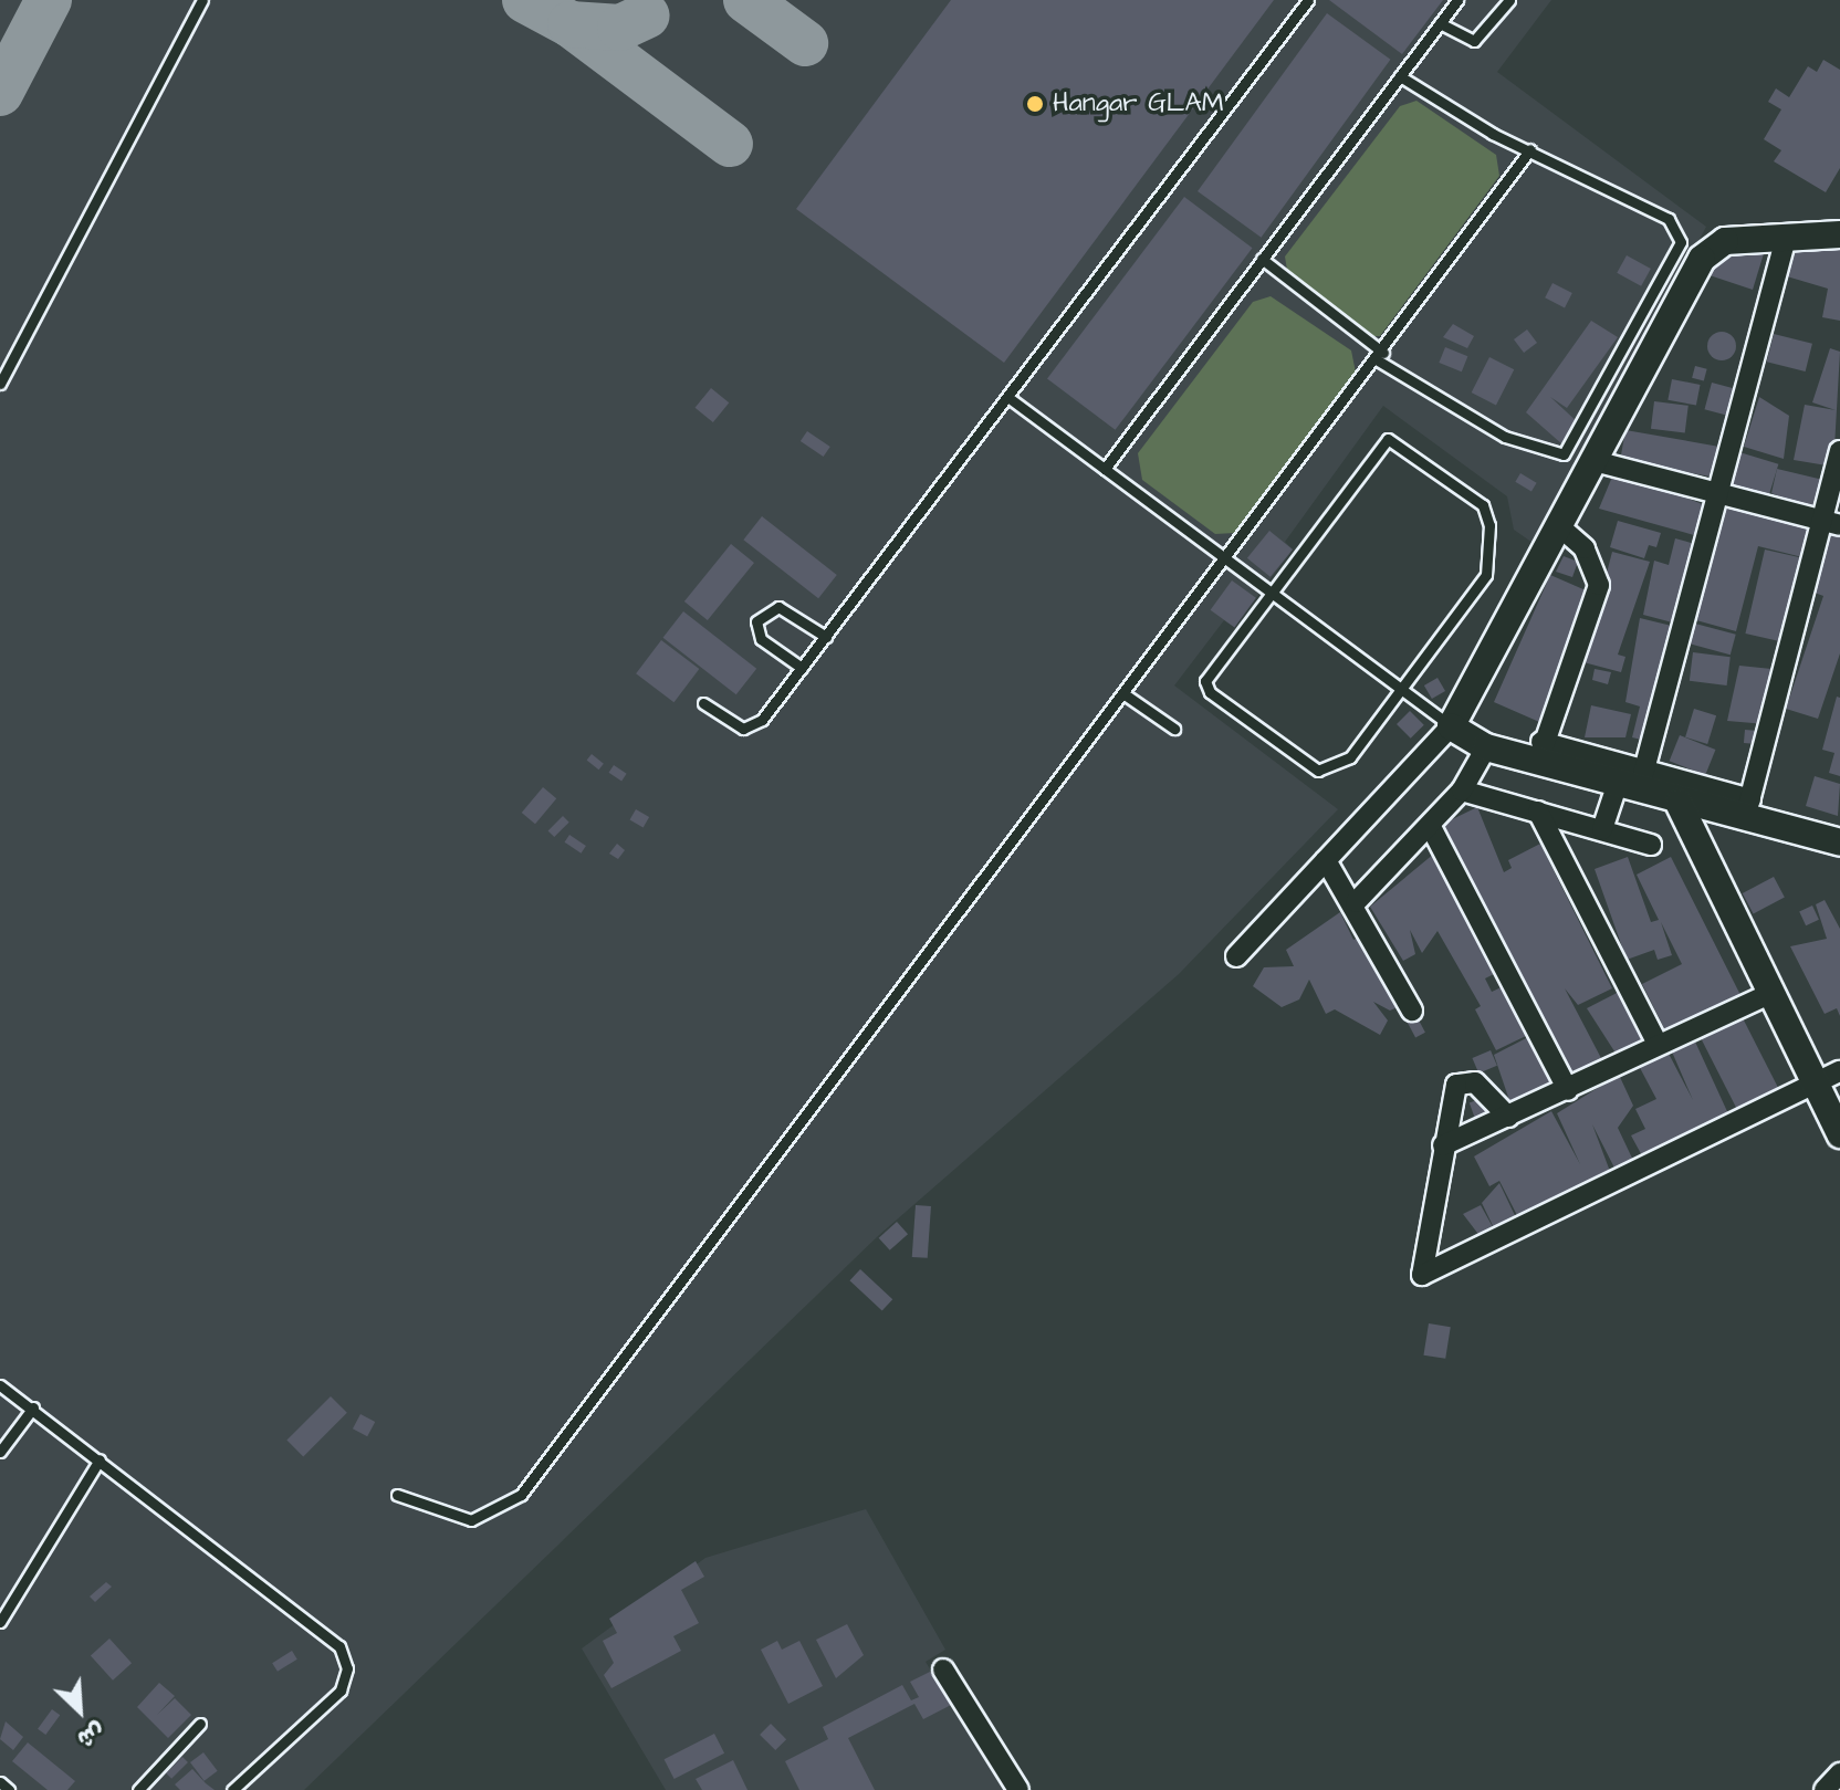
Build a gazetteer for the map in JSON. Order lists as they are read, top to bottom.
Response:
{
  "places": ["Hangar GLAM"],
  "north": "bottom right"
}
